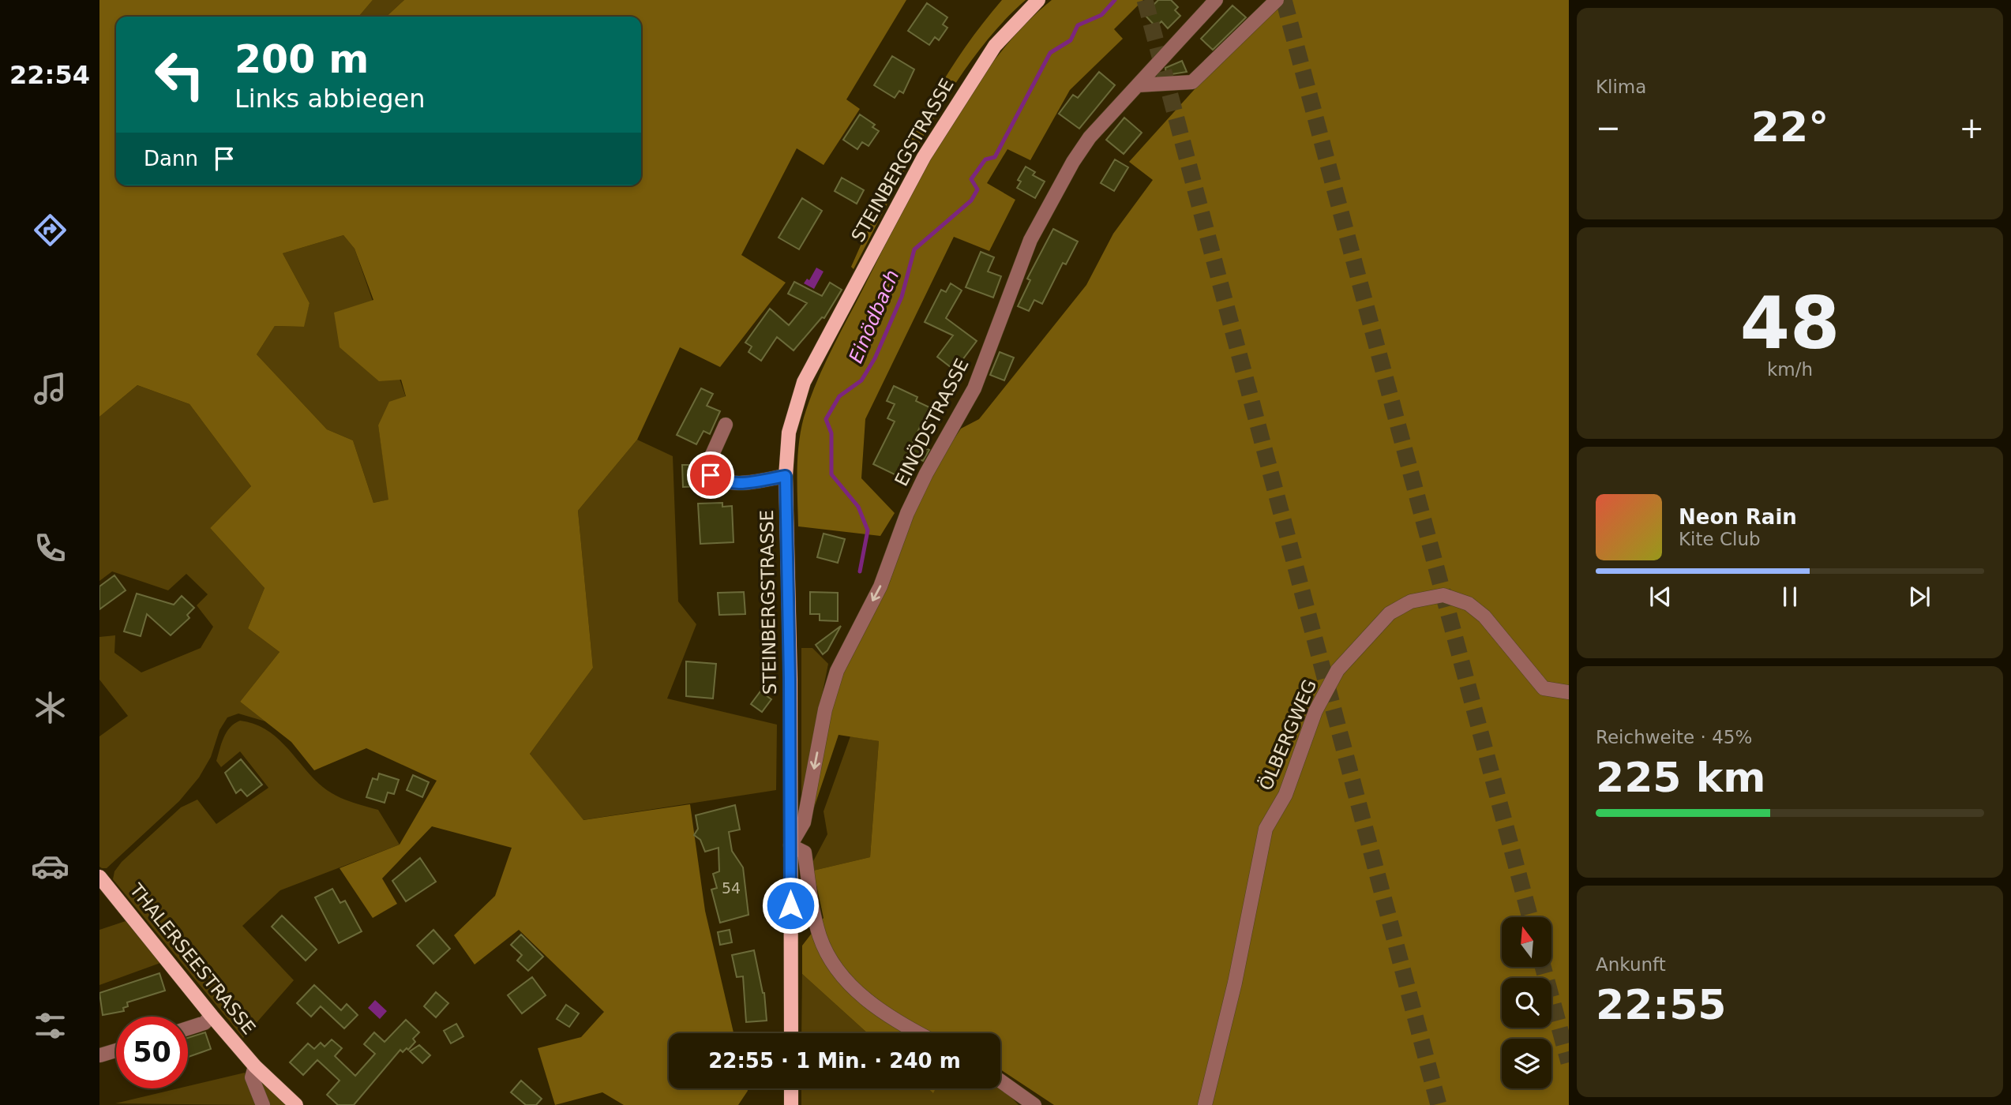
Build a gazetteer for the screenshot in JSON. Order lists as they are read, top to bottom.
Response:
{
  "streets": {
    "main road": ["STEINBERGSTRASSE", "THALERSEESTRASSE"],
    "street": ["EINÖDSTRASSE", "ÖLBERGWEG"]
  },
  "crossings": [
    ["STEINBERGSTRASSE", "EINÖDSTRASSE"]
  ],
  "one_way": ["EINÖDSTRASSE"],
  "water": ["Einödbach"],
  "house_numbers": ["54"],
  "north": "top",
  "page": {
    "tabs": "22:54",
    "tile": [
      "Klima",
      ["48", "km/h"],
      ["Reichweite · 45%", "225 km"],
      ["Ankunft", "22:55"]
    ],
    "turn": ["200 m", "Links abbiegen"],
    "heat": ["−", "22°", "+"],
    "then": "Dann",
    "song": ["Neon Rain", "Kite Club"],
    "limit": "50",
    "trip": "22:55 · 1 Min. · 240 m"
  }
}
